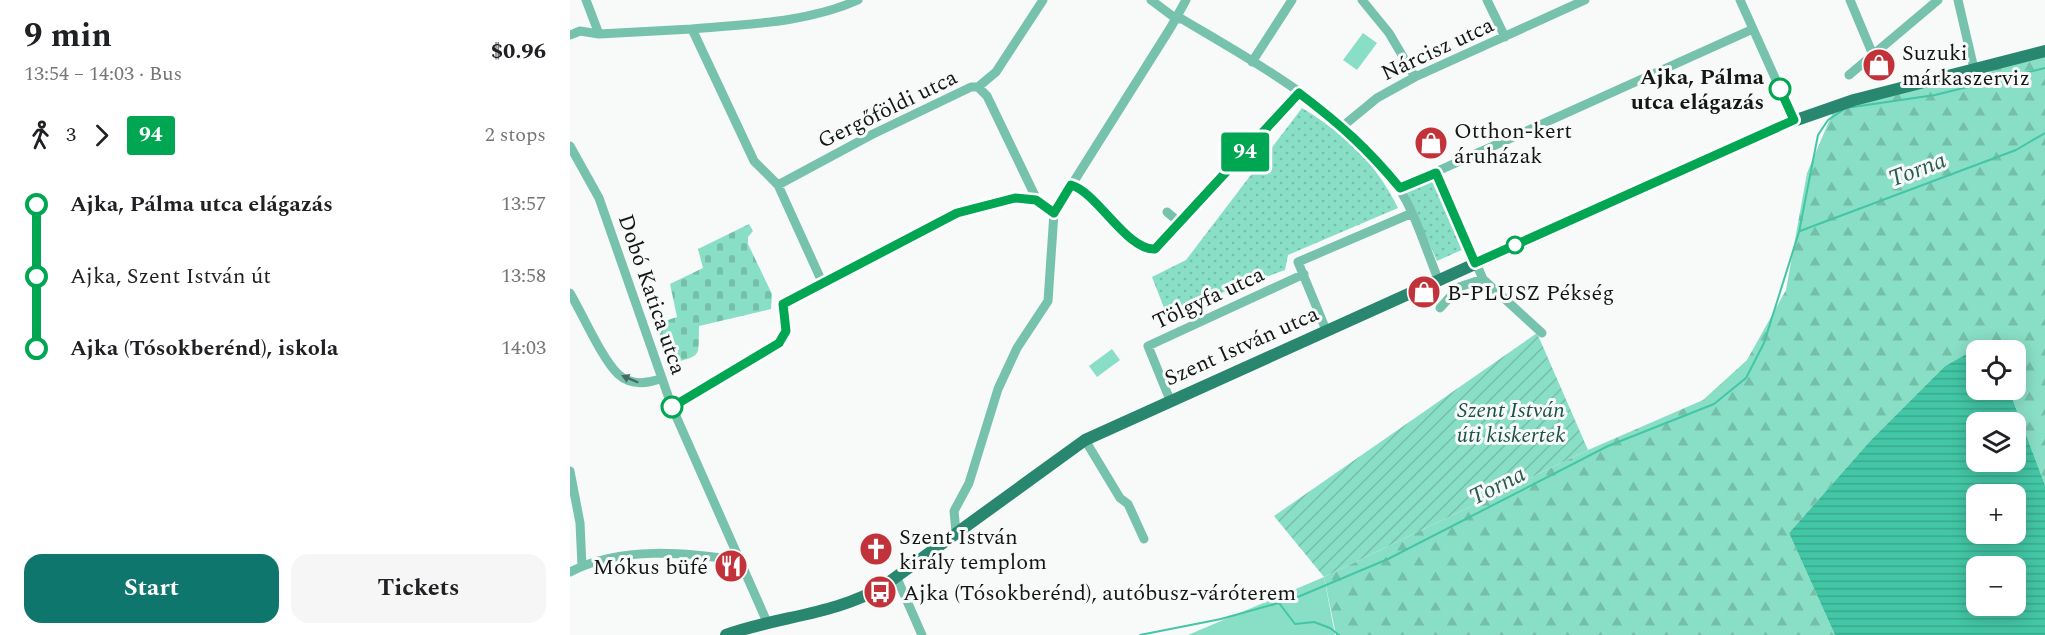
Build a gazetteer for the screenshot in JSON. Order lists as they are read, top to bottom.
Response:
{
  "streets": {
    "main road": ["Szent István utca"],
    "street": [
      "Nárcisz utca",
      "Gergőföldi utca",
      "Dobó Katica utca",
      "Tölgyfa utca"
    ]
  },
  "crossings": [
    ["Dobó Katica utca", "Szent István utca"],
    ["Tölgyfa utca", "Szent István utca"]
  ],
  "water": ["Torna"],
  "parks": ["Szent István úti kiskertek"],
  "places": {
    "shop": ["Suzuki márkaszerviz", "Otthon-kert áruházak", "B-PLUSZ Pékség"],
    "other": ["Ajka, Pálma utca elágazás"],
    "church": ["Szent István király templom"],
    "restaurant": ["Mókus büfé"],
    "bus stop": ["Ajka (Tósokberénd), autóbusz-váróterem"]
  },
  "lines": ["bus line 94"],
  "page": {
    "heading": ["9 min", "13:54 – 14:03 · Bus", "$0.96"],
    "on_map": "94",
    "legs": ["3", "94", "2 stops"],
    "list": [
      {
        "name": "Ajka, Pálma utca elágazás",
        "value": "13:57"
      },
      {
        "name": "Ajka, Szent István út",
        "value": "13:58"
      },
      {
        "name": "Ajka (Tósokberénd), iskola",
        "value": "14:03"
      }
    ],
    "map_buttons": ["+", "−"],
    "buttons": ["Start", "Tickets"]
  }
}
